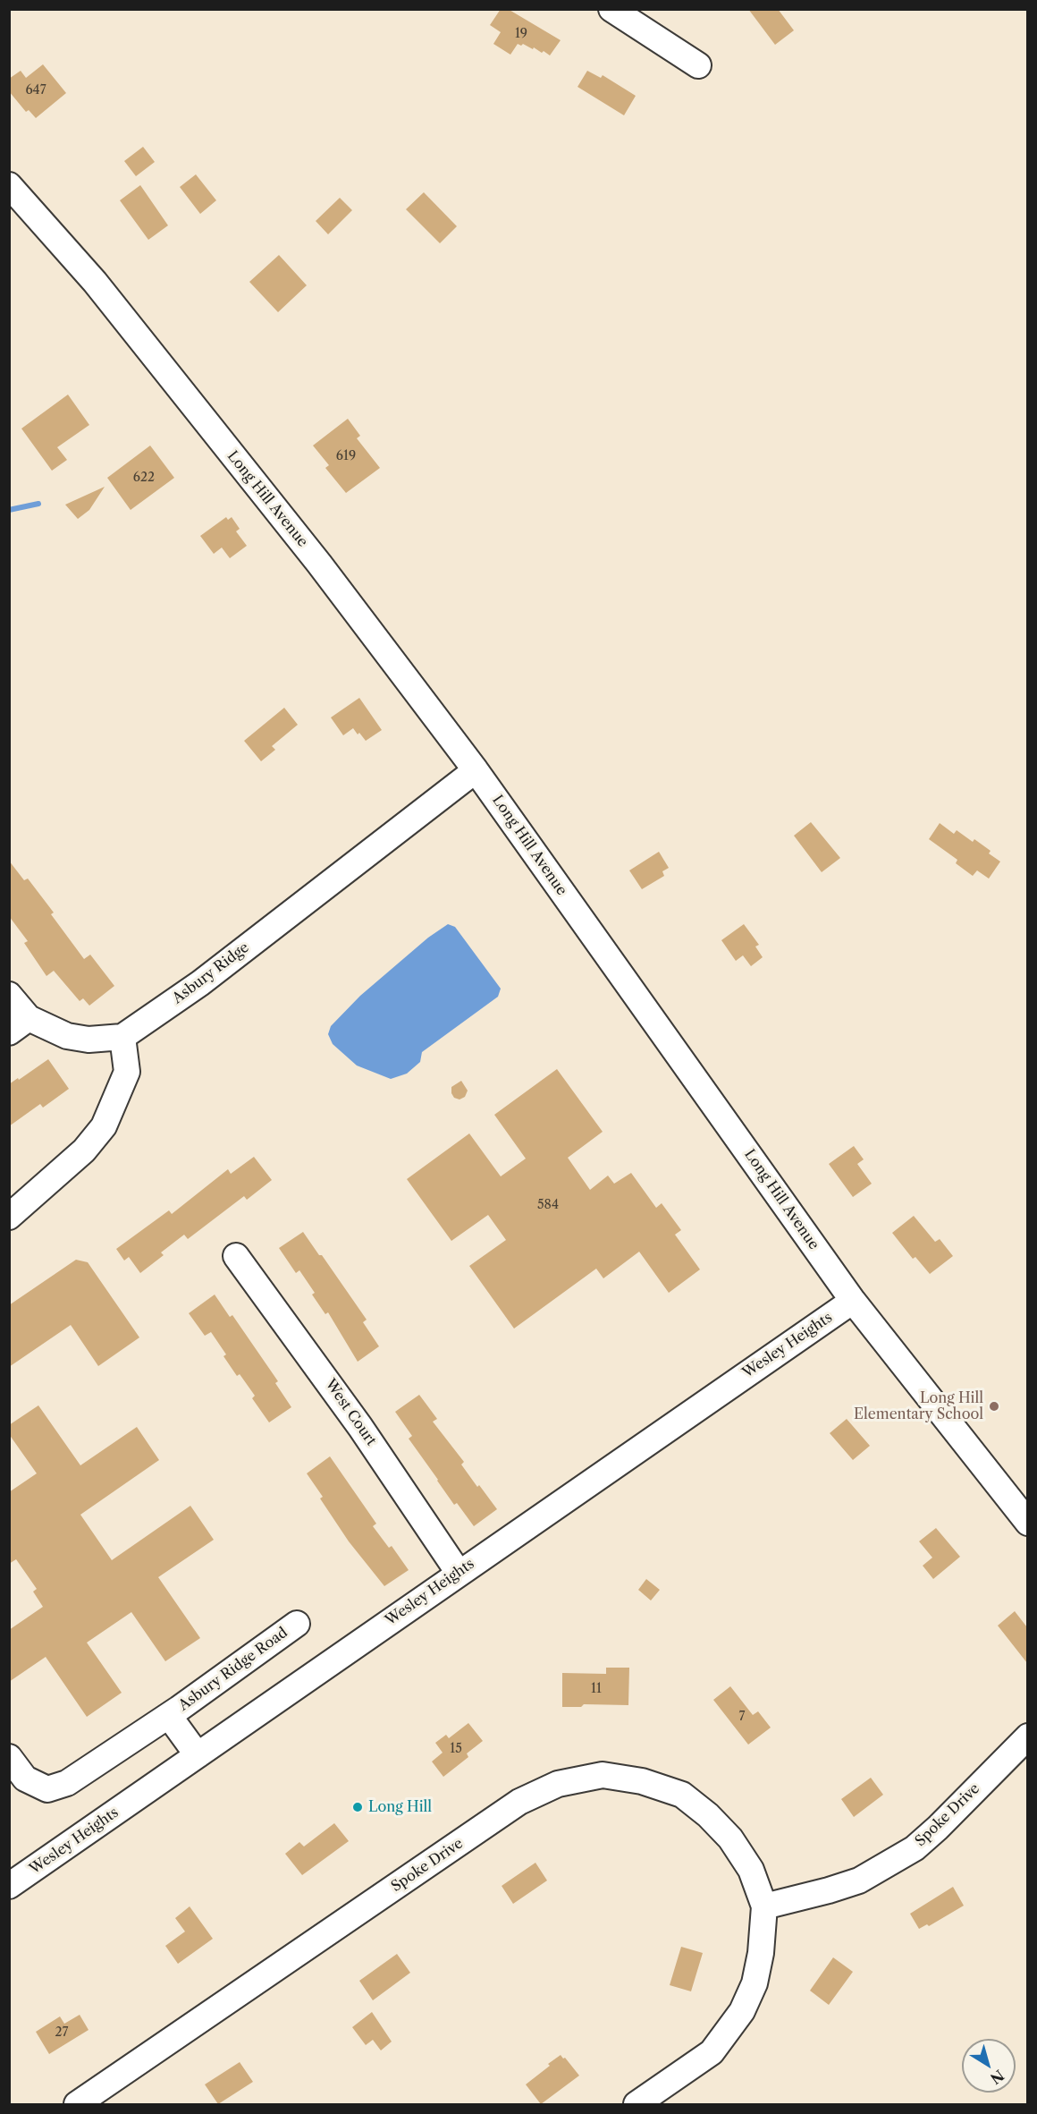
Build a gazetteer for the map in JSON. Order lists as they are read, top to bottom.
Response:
{
  "streets": {
    "street": [
      "Long Hill Avenue",
      "Asbury Ridge",
      "Wesley Heights",
      "West Court",
      "Asbury Ridge Road",
      "Spoke Drive"
    ]
  },
  "crossings": [
    ["Long Hill Avenue", "Asbury Ridge"],
    ["Long Hill Avenue", "Wesley Heights"],
    ["Wesley Heights", "West Court"],
    ["Wesley Heights", "Asbury Ridge Road"]
  ],
  "places": ["Long Hill Elementary School", "Long Hill"],
  "house_numbers": [
    "19",
    "647",
    "619",
    "622",
    "584",
    "11",
    "7",
    "15",
    "27"
  ],
  "north": "bottom right"
}
